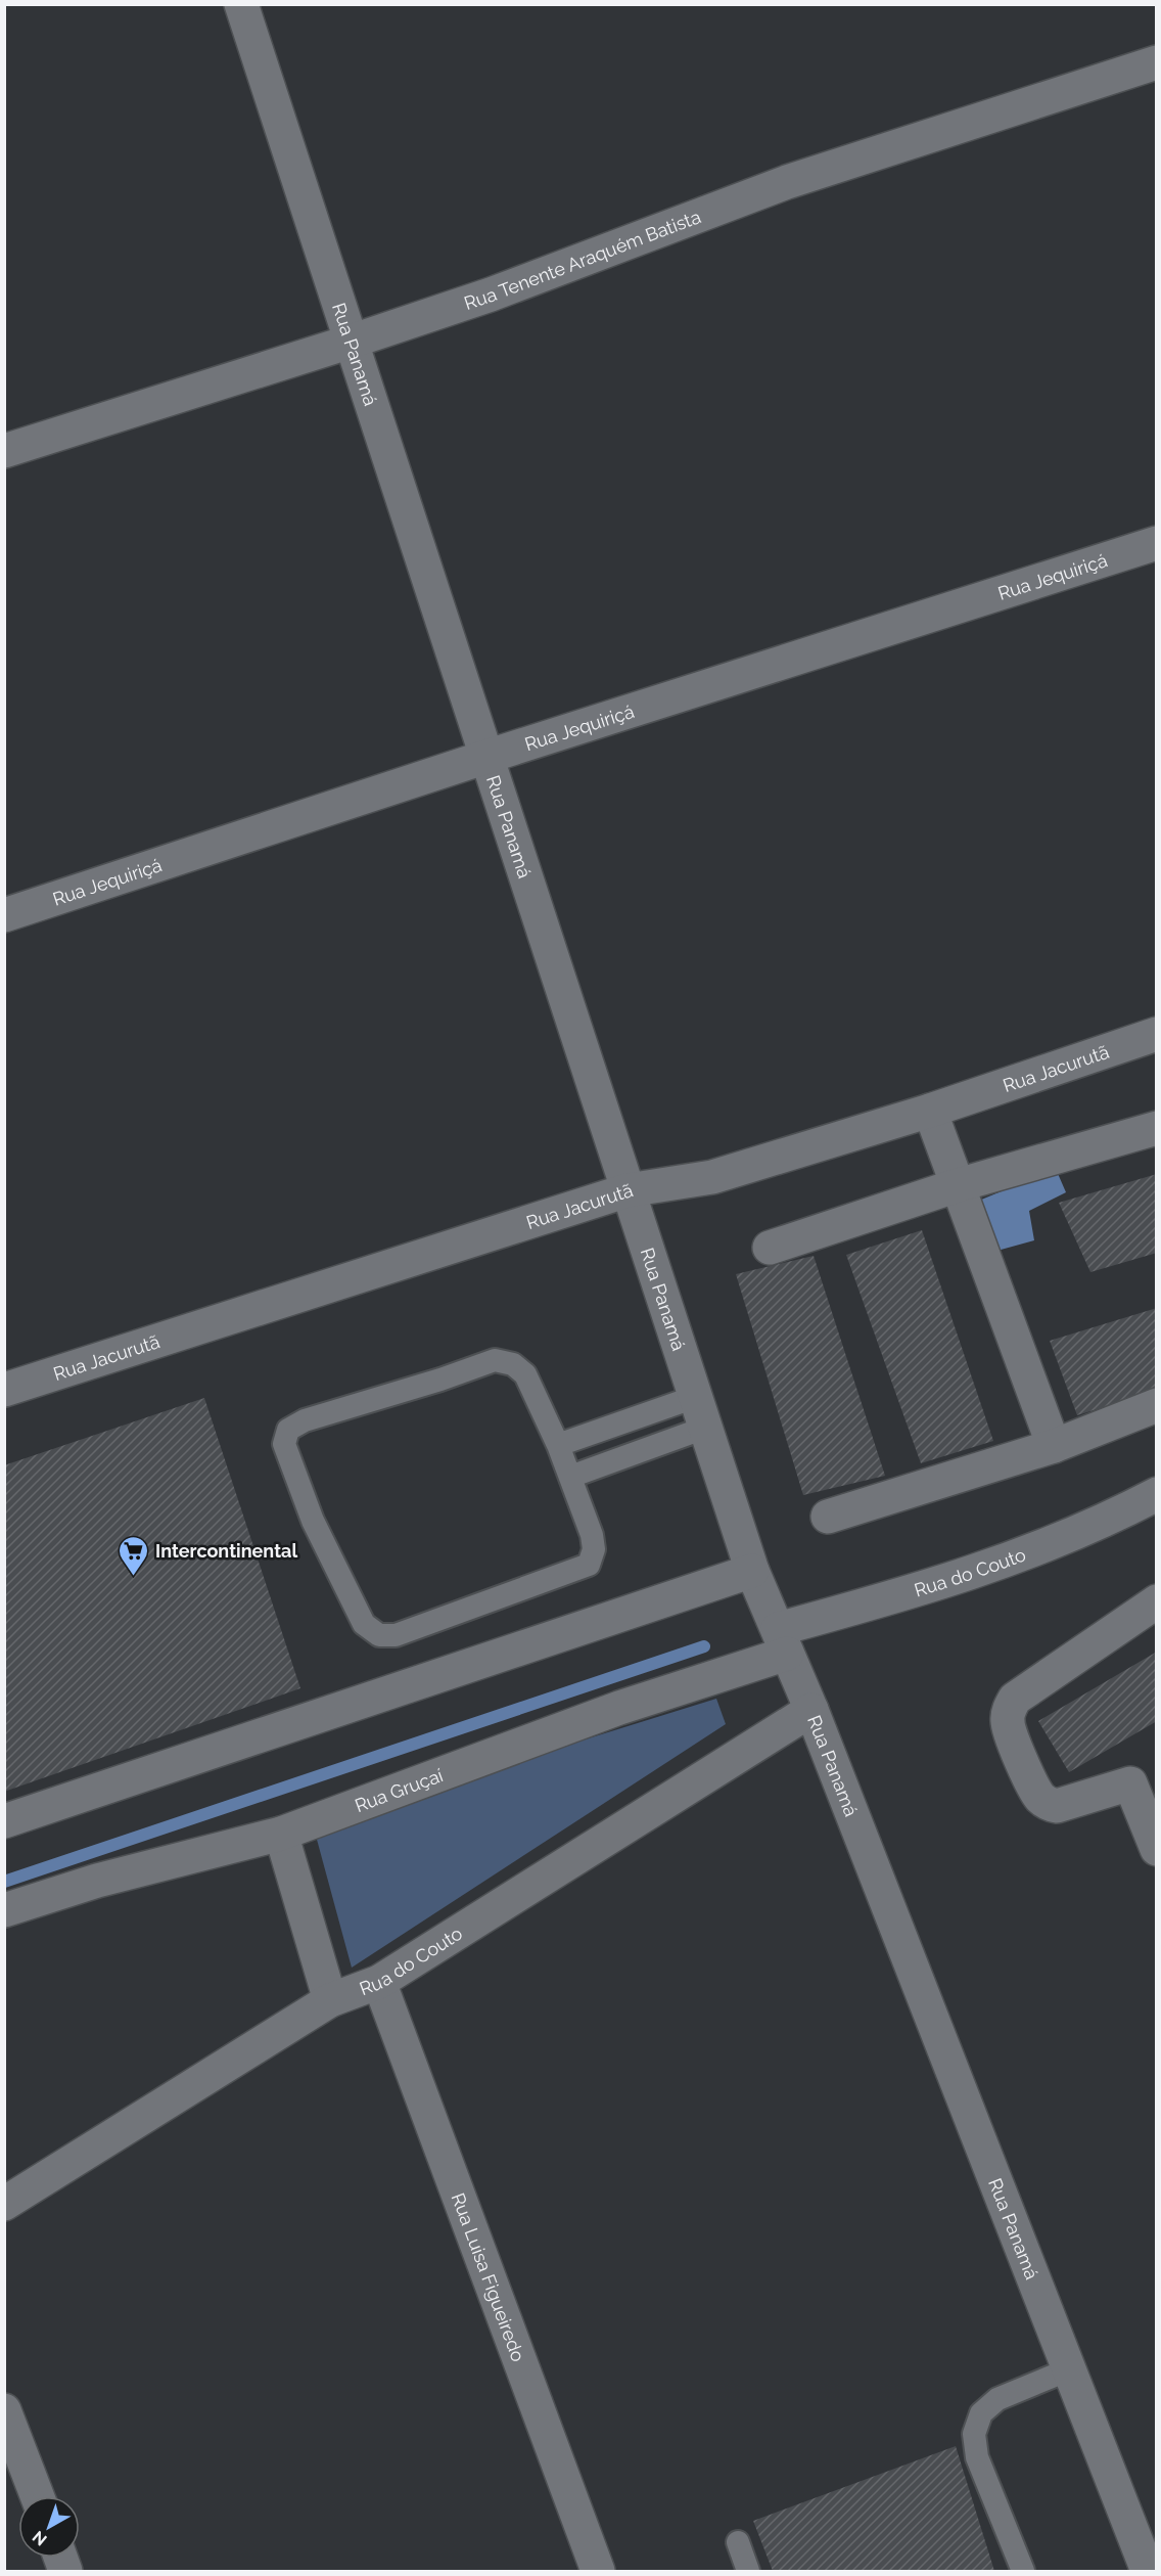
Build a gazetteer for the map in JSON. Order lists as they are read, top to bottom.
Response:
{
  "streets": {
    "street": [
      "Rua Tenente Araquém Batista",
      "Rua Panamá",
      "Rua Jequiriçá",
      "Rua Jacurutã",
      "Rua do Couto",
      "Rua Gruçaí",
      "Rua Luisa Figueiredo"
    ]
  },
  "crossings": [
    ["Rua Tenente Araquém Batista", "Rua Panamá"],
    ["Rua Panamá", "Rua Jequiriçá"],
    ["Rua Panamá", "Rua Jacurutã"],
    ["Rua Panamá", "Rua do Couto"],
    ["Rua Panamá", "Rua Gruçaí"],
    ["Rua do Couto", "Rua Gruçaí"],
    ["Rua do Couto", "Rua Luisa Figueiredo"]
  ],
  "places": {
    "supermarket": ["Intercontinental"]
  },
  "north": "bottom left"
}
